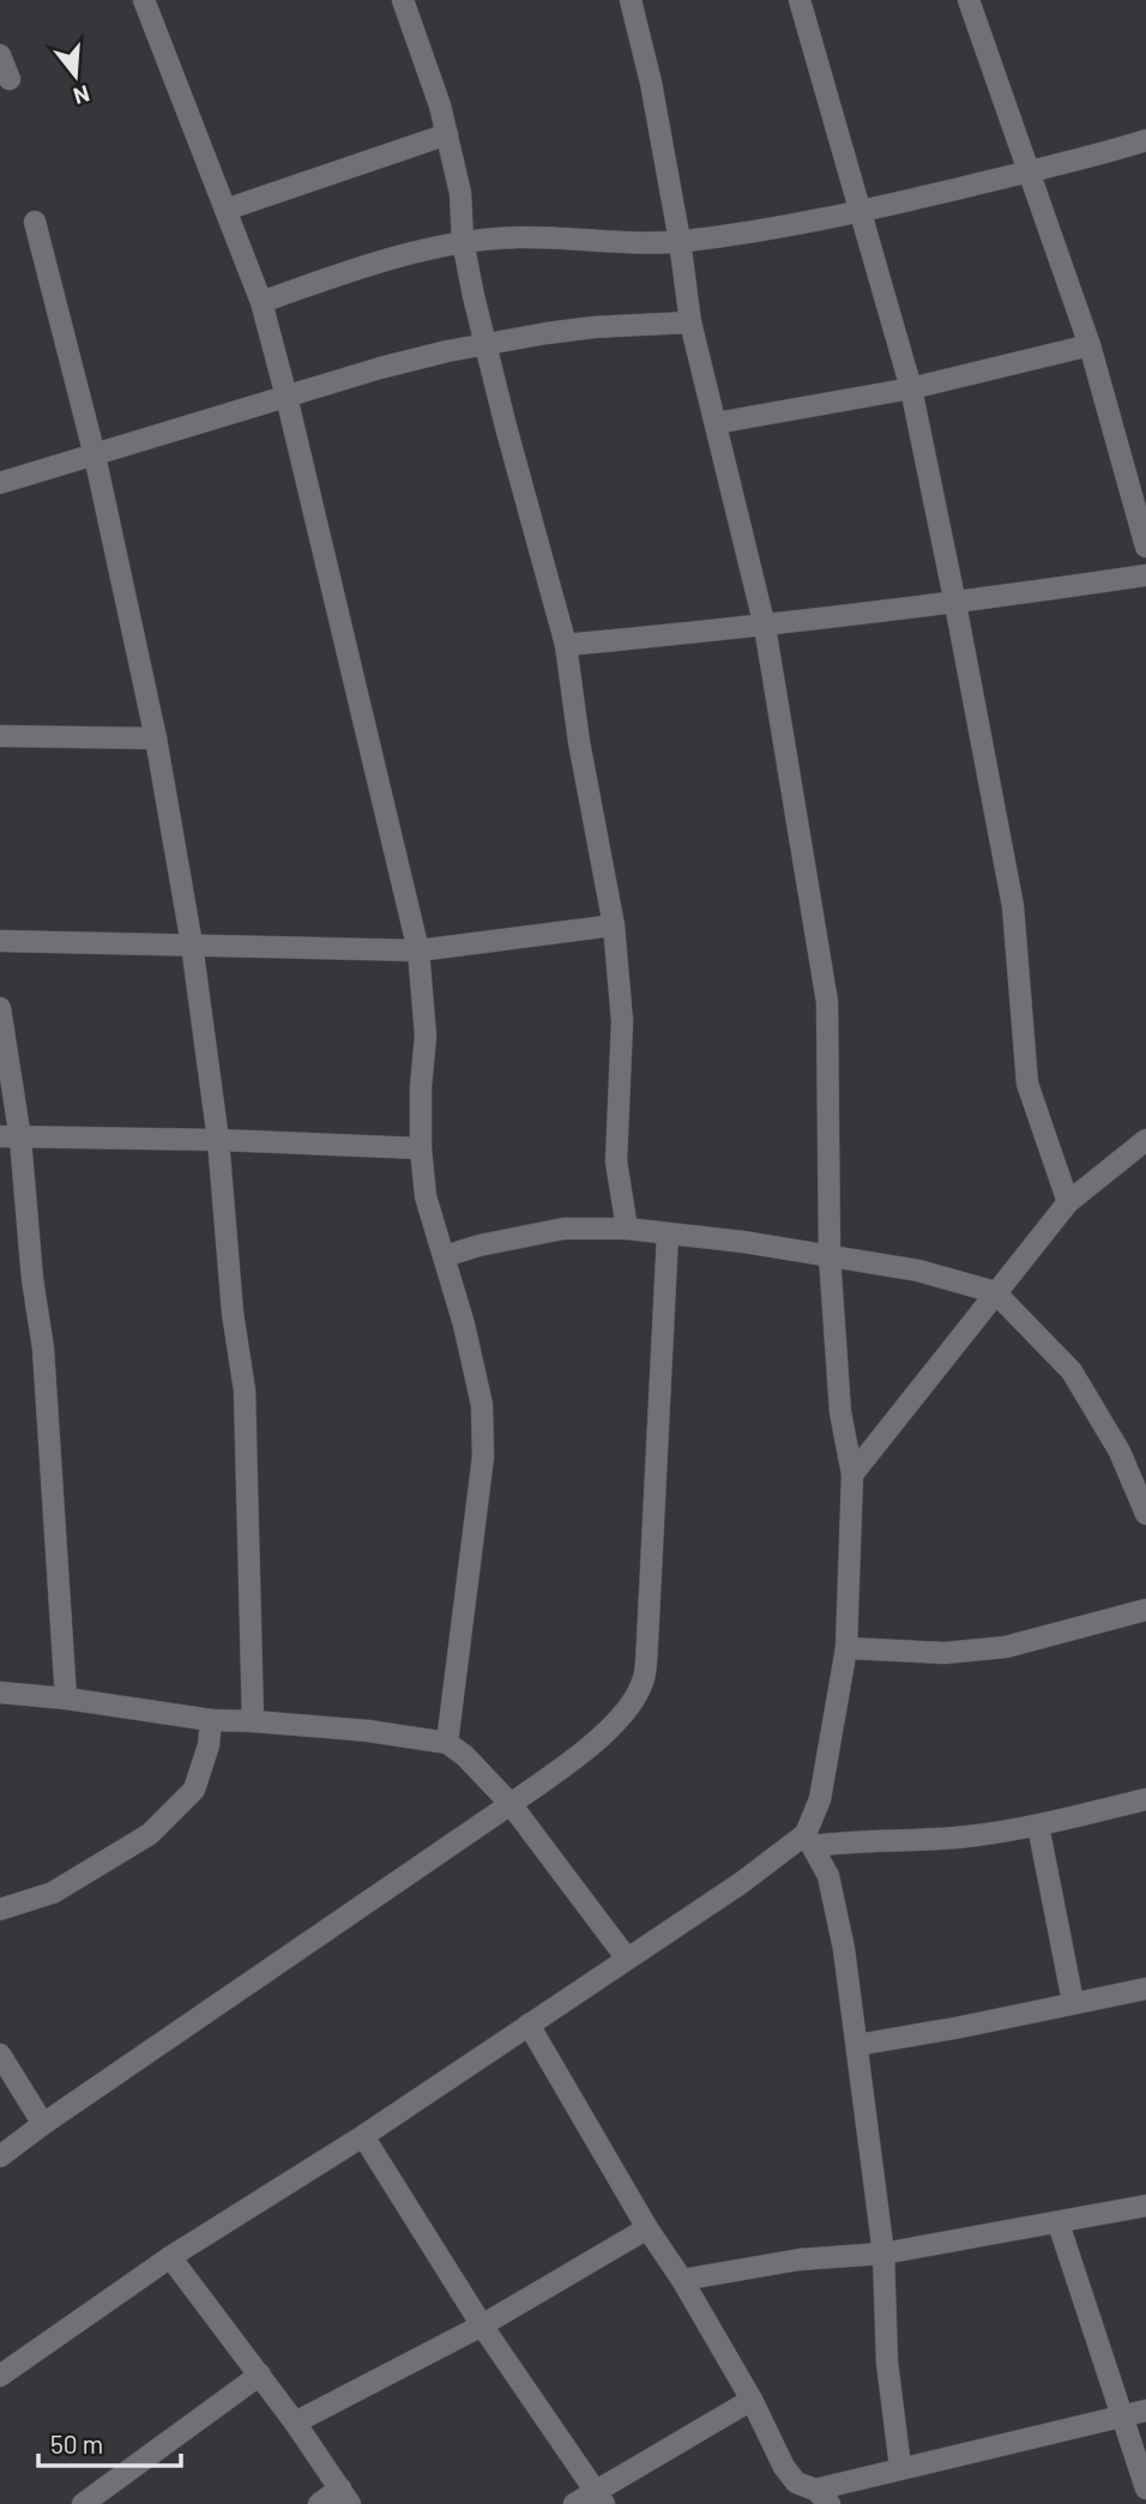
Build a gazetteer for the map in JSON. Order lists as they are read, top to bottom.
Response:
{
  "scale_bar": "50 m",
  "north": "bottom"
}
